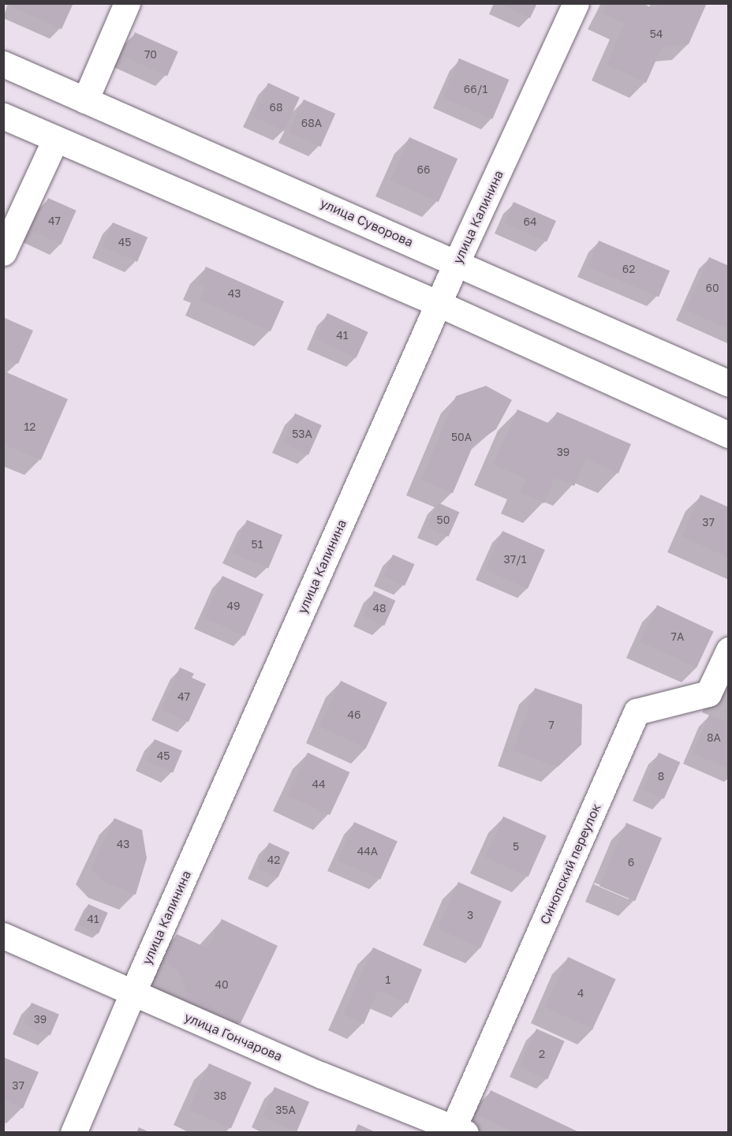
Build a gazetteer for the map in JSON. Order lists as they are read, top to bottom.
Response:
{
  "streets": {
    "street": [
      "улица Калинина",
      "улица Суворова",
      "Синопский переулок",
      "улица Гончарова"
    ]
  },
  "crossings": [
    ["улица Калинина", "улица Суворова"],
    ["улица Калинина", "улица Гончарова"],
    ["Синопский переулок", "улица Гончарова"]
  ],
  "house_numbers": [
    "54",
    "70",
    "66/1",
    "68",
    "68А",
    "66",
    "47",
    "64",
    "45",
    "62",
    "60",
    "43",
    "41",
    "12",
    "53А",
    "50А",
    "39",
    "50",
    "37",
    "51",
    "37/1",
    "49",
    "48",
    "7А",
    "47",
    "46",
    "7",
    "8А",
    "45",
    "8",
    "44",
    "43",
    "5",
    "44А",
    "42",
    "6",
    "3",
    "41",
    "1",
    "40",
    "4",
    "39",
    "2",
    "37",
    "38",
    "35А"
  ]
}
